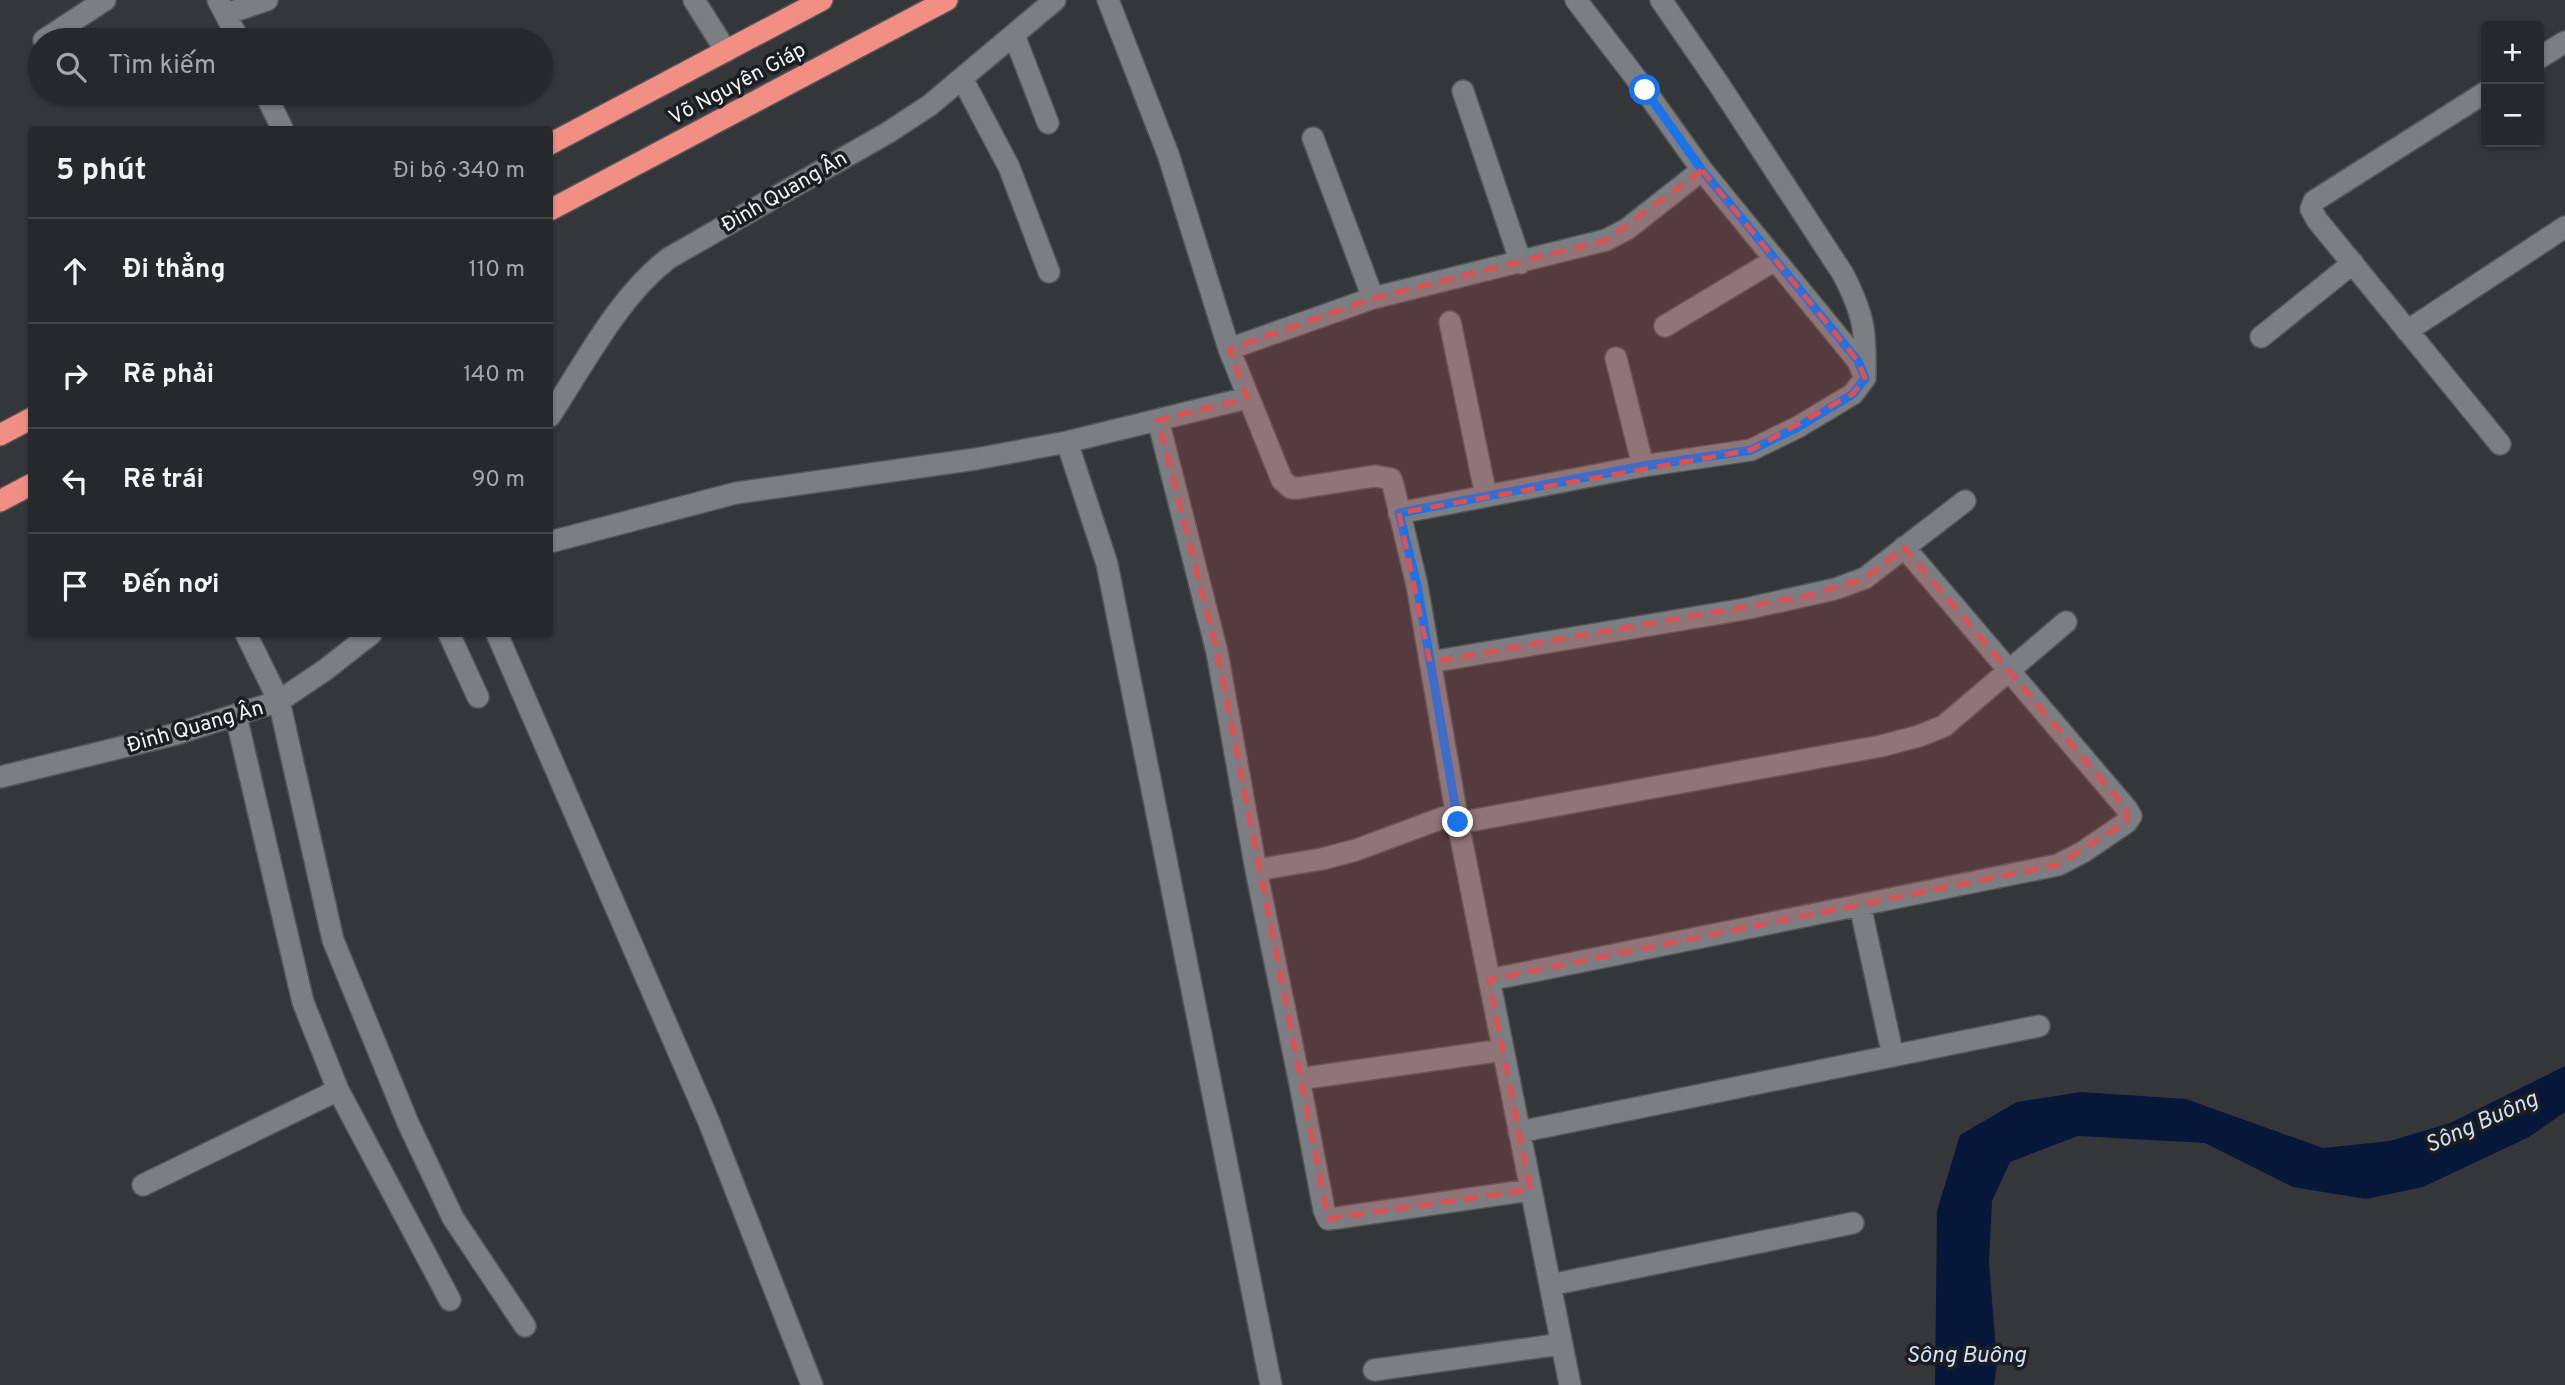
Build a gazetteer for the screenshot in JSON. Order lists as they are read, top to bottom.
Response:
{
  "streets": {
    "highway": ["Võ Nguyên Giáp"],
    "street": ["Đinh Quang Ân"]
  },
  "water": ["Sông Buông"],
  "page": {
    "map_buttons": ["+", "−"],
    "search": "Tìm kiếm",
    "heading": ["5 phút", "Đi bộ · 340 m"],
    "list": [
      ["Đi thẳng", "110 m"],
      ["Rẽ phải", "140 m"],
      ["Rẽ trái", "90 m"],
      "Đến nơi"
    ]
  }
}
